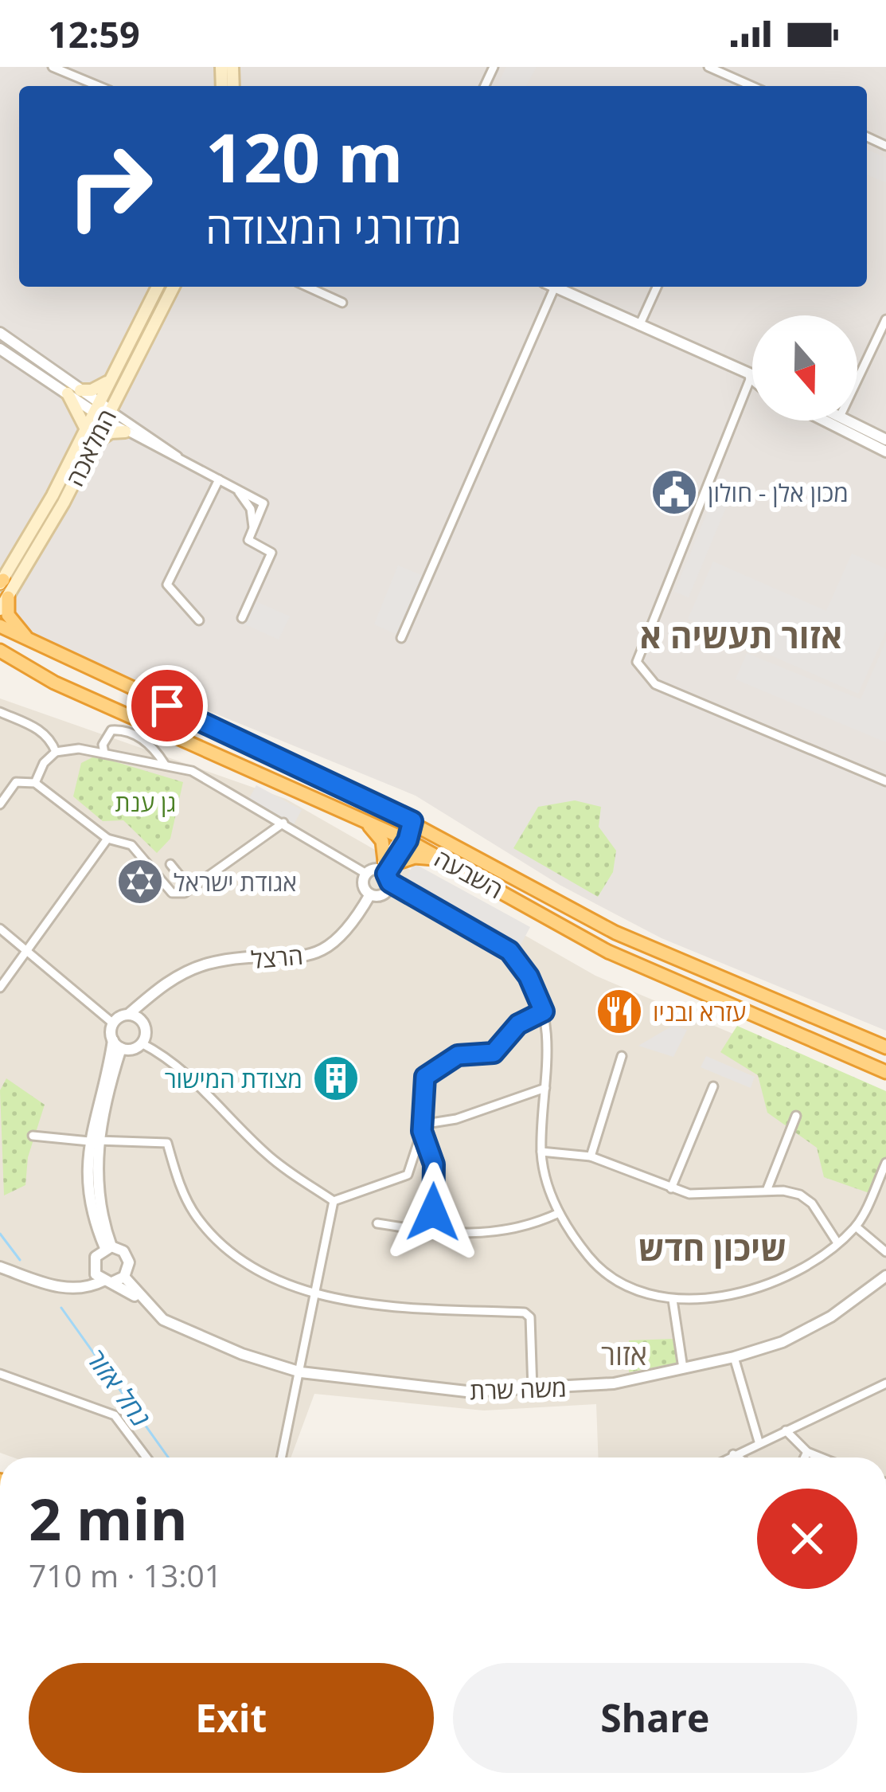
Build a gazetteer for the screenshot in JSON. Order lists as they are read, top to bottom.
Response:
{
  "streets": {
    "highway": ["השבעה"],
    "main road": ["המלאכה"],
    "street": ["הרצל", "משה שרת"]
  },
  "districts": ["אזור תעשיה א", "שיכון חדש", "אזור"],
  "water": ["נחל אזור"],
  "parks": ["גן ענת"],
  "places": {
    "public building": ["מכון אלן - חולון"],
    "synagogue": ["אגודת ישראל"],
    "restaurant": ["עזרא ובניו"],
    "building": ["מצודת המישור"]
  },
  "north": "bottom",
  "page": {
    "status": "12:59",
    "turn": ["120 m", "מדורגי המצודה"],
    "heading": ["2 min", "710 m · 13:01"],
    "buttons": ["Exit", "Share"]
  }
}
